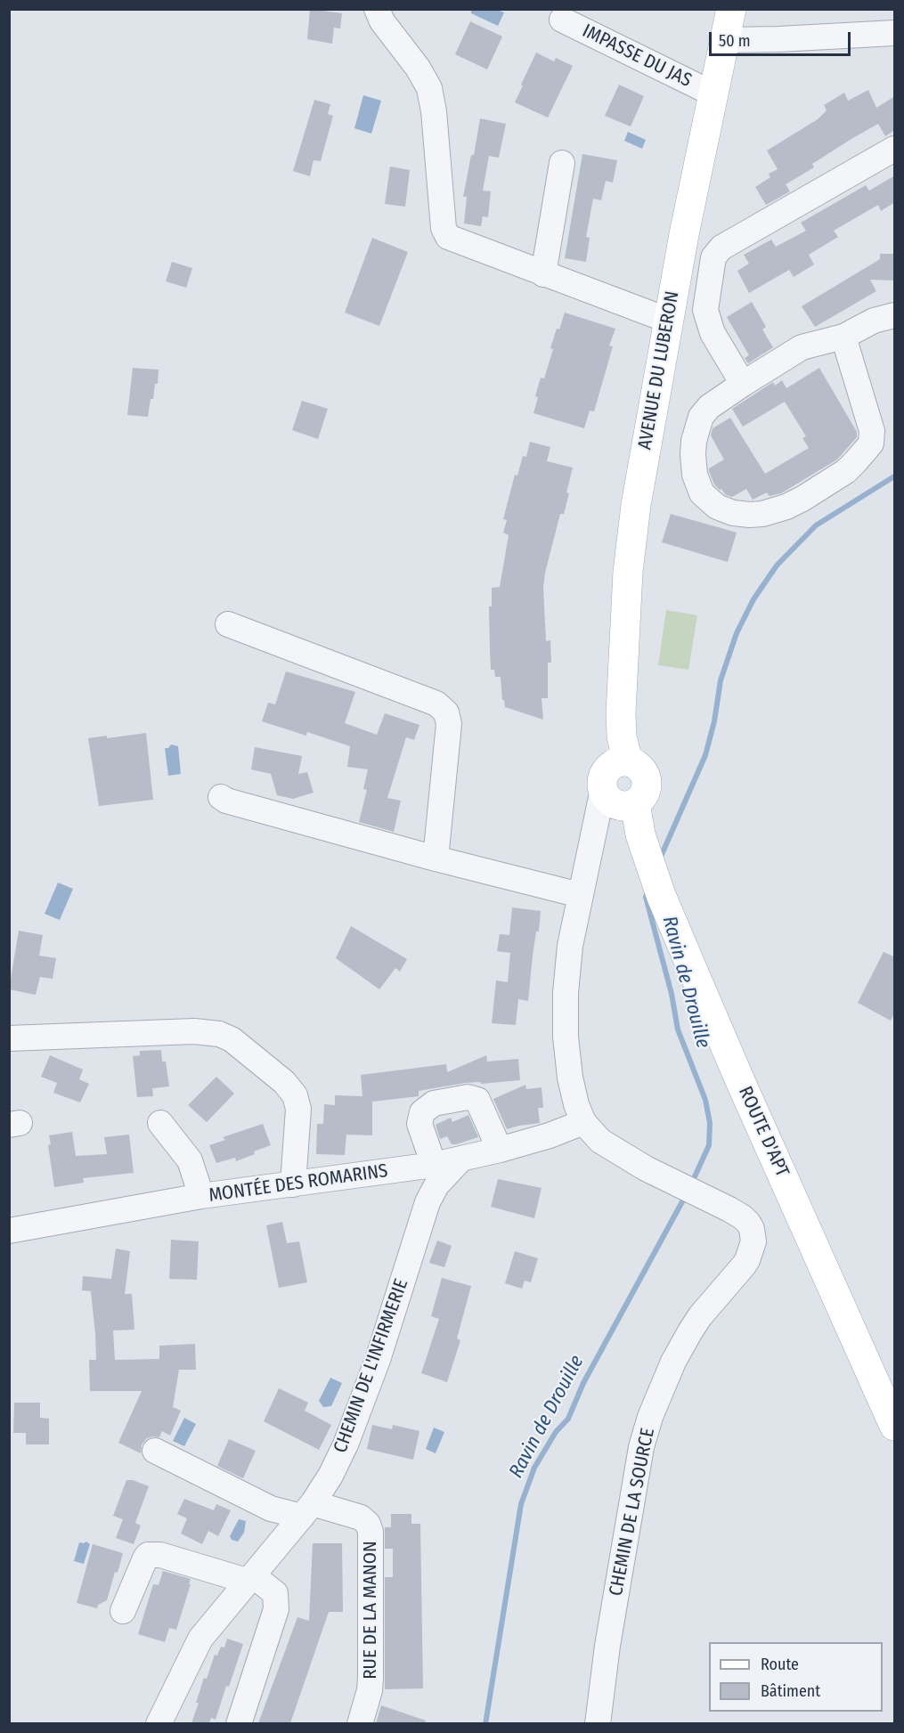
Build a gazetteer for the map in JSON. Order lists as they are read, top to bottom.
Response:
{
  "streets": {
    "main road": ["AVENUE DU LUBERON", "ROUTE D'APT"],
    "street": [
      "IMPASSE DU JAS",
      "MONTÉE DES ROMARINS",
      "CHEMIN DE L'INFIRMERIE",
      "CHEMIN DE LA SOURCE",
      "RUE DE LA MANON"
    ]
  },
  "crossings": [
    ["IMPASSE DU JAS", "AVENUE DU LUBERON"],
    ["AVENUE DU LUBERON", "ROUTE D'APT"],
    ["AVENUE DU LUBERON", "CHEMIN DE LA SOURCE"],
    ["ROUTE D'APT", "CHEMIN DE LA SOURCE"],
    ["MONTÉE DES ROMARINS", "CHEMIN DE L'INFIRMERIE"],
    ["MONTÉE DES ROMARINS", "CHEMIN DE LA SOURCE"],
    ["CHEMIN DE L'INFIRMERIE", "RUE DE LA MANON"]
  ],
  "water": ["Ravin de Drouille"],
  "legend": ["Route", "Bâtiment"],
  "scale_bar": "50 m"
}
